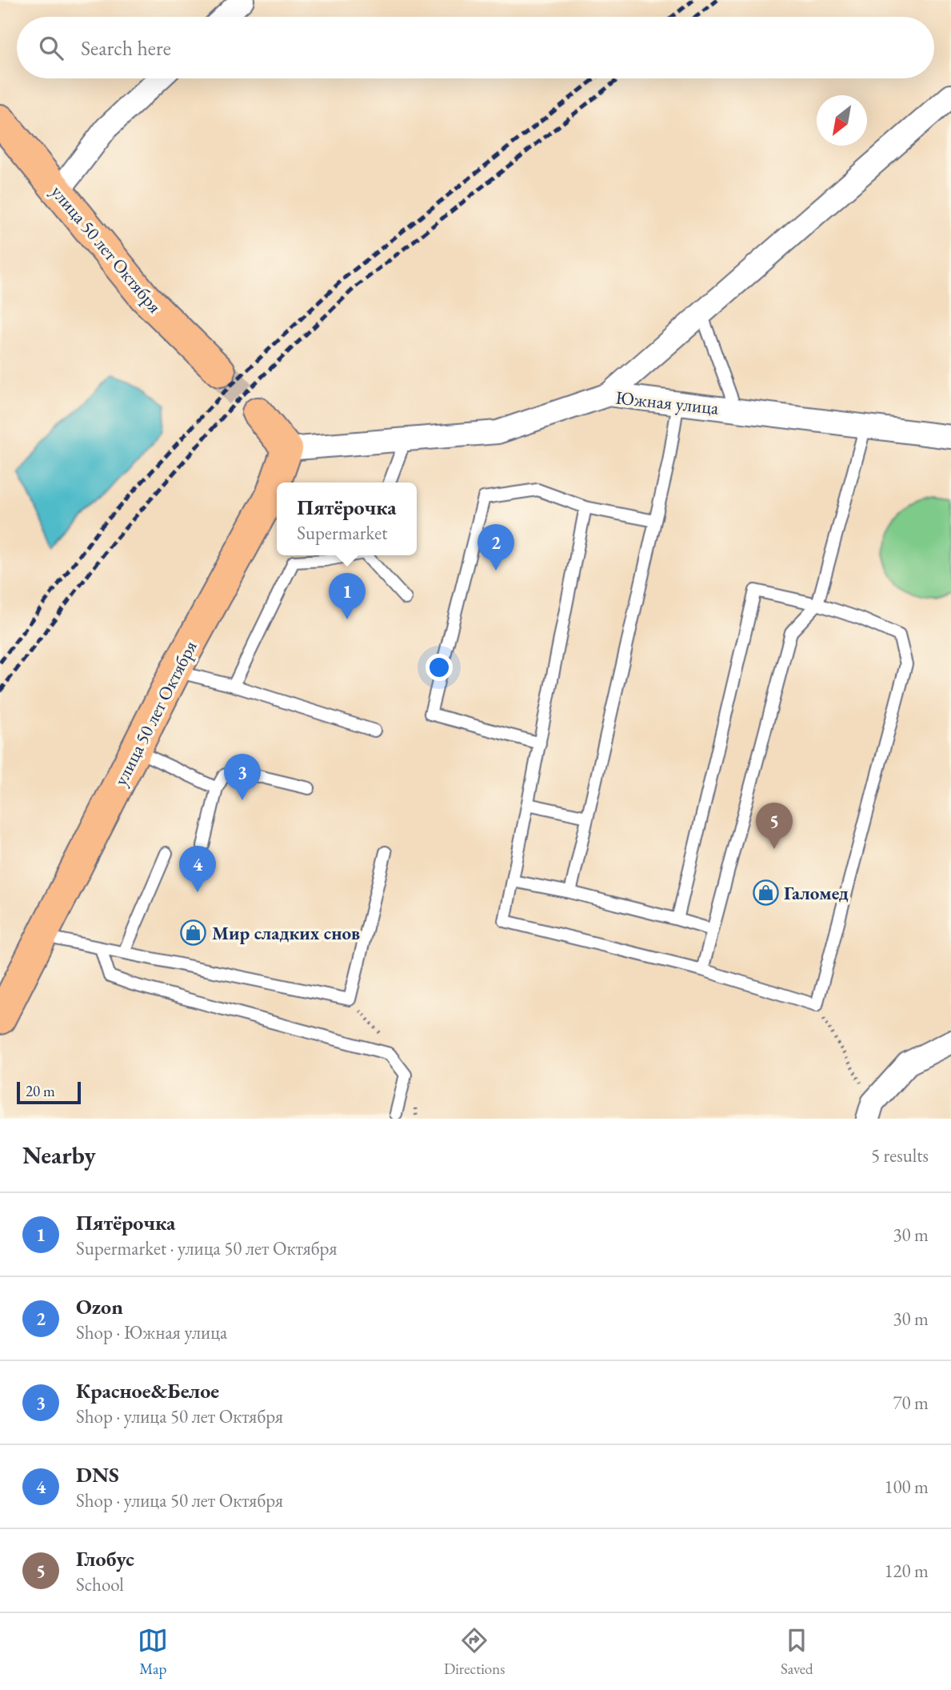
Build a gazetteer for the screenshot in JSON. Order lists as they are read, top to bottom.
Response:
{
  "streets": {
    "main road": ["улица 50 лет Октября"],
    "street": ["Южная улица"]
  },
  "crossings": [
    ["улица 50 лет Октября", "Южная улица"]
  ],
  "places": {
    "shop": ["Галомед", "Мир сладких снов"]
  },
  "scale_bar": "20 m",
  "north": "bottom left",
  "page": {
    "search": "Search here",
    "popup": ["Пятёрочка", "Supermarket"],
    "pins": [
      "2",
      "1",
      "3",
      "5",
      "4"
    ],
    "scale": "20 m",
    "heading": ["Nearby", "5 results"],
    "list": [
      {
        "mark": "1",
        "name": "Пятёрочка",
        "note": "Supermarket · улица 50 лет Октября",
        "value": "30 m"
      },
      {
        "mark": "2",
        "name": "Ozon",
        "note": "Shop · Южная улица",
        "value": "30 m"
      },
      {
        "mark": "3",
        "name": "Красное&Белое",
        "note": "Shop · улица 50 лет Октября",
        "value": "70 m"
      },
      {
        "mark": "4",
        "name": "DNS",
        "note": "Shop · улица 50 лет Октября",
        "value": "100 m"
      },
      {
        "mark": "5",
        "name": "Глобус",
        "note": "School",
        "value": "120 m"
      }
    ],
    "nav": ["Map", "Directions", "Saved"]
  }
}
